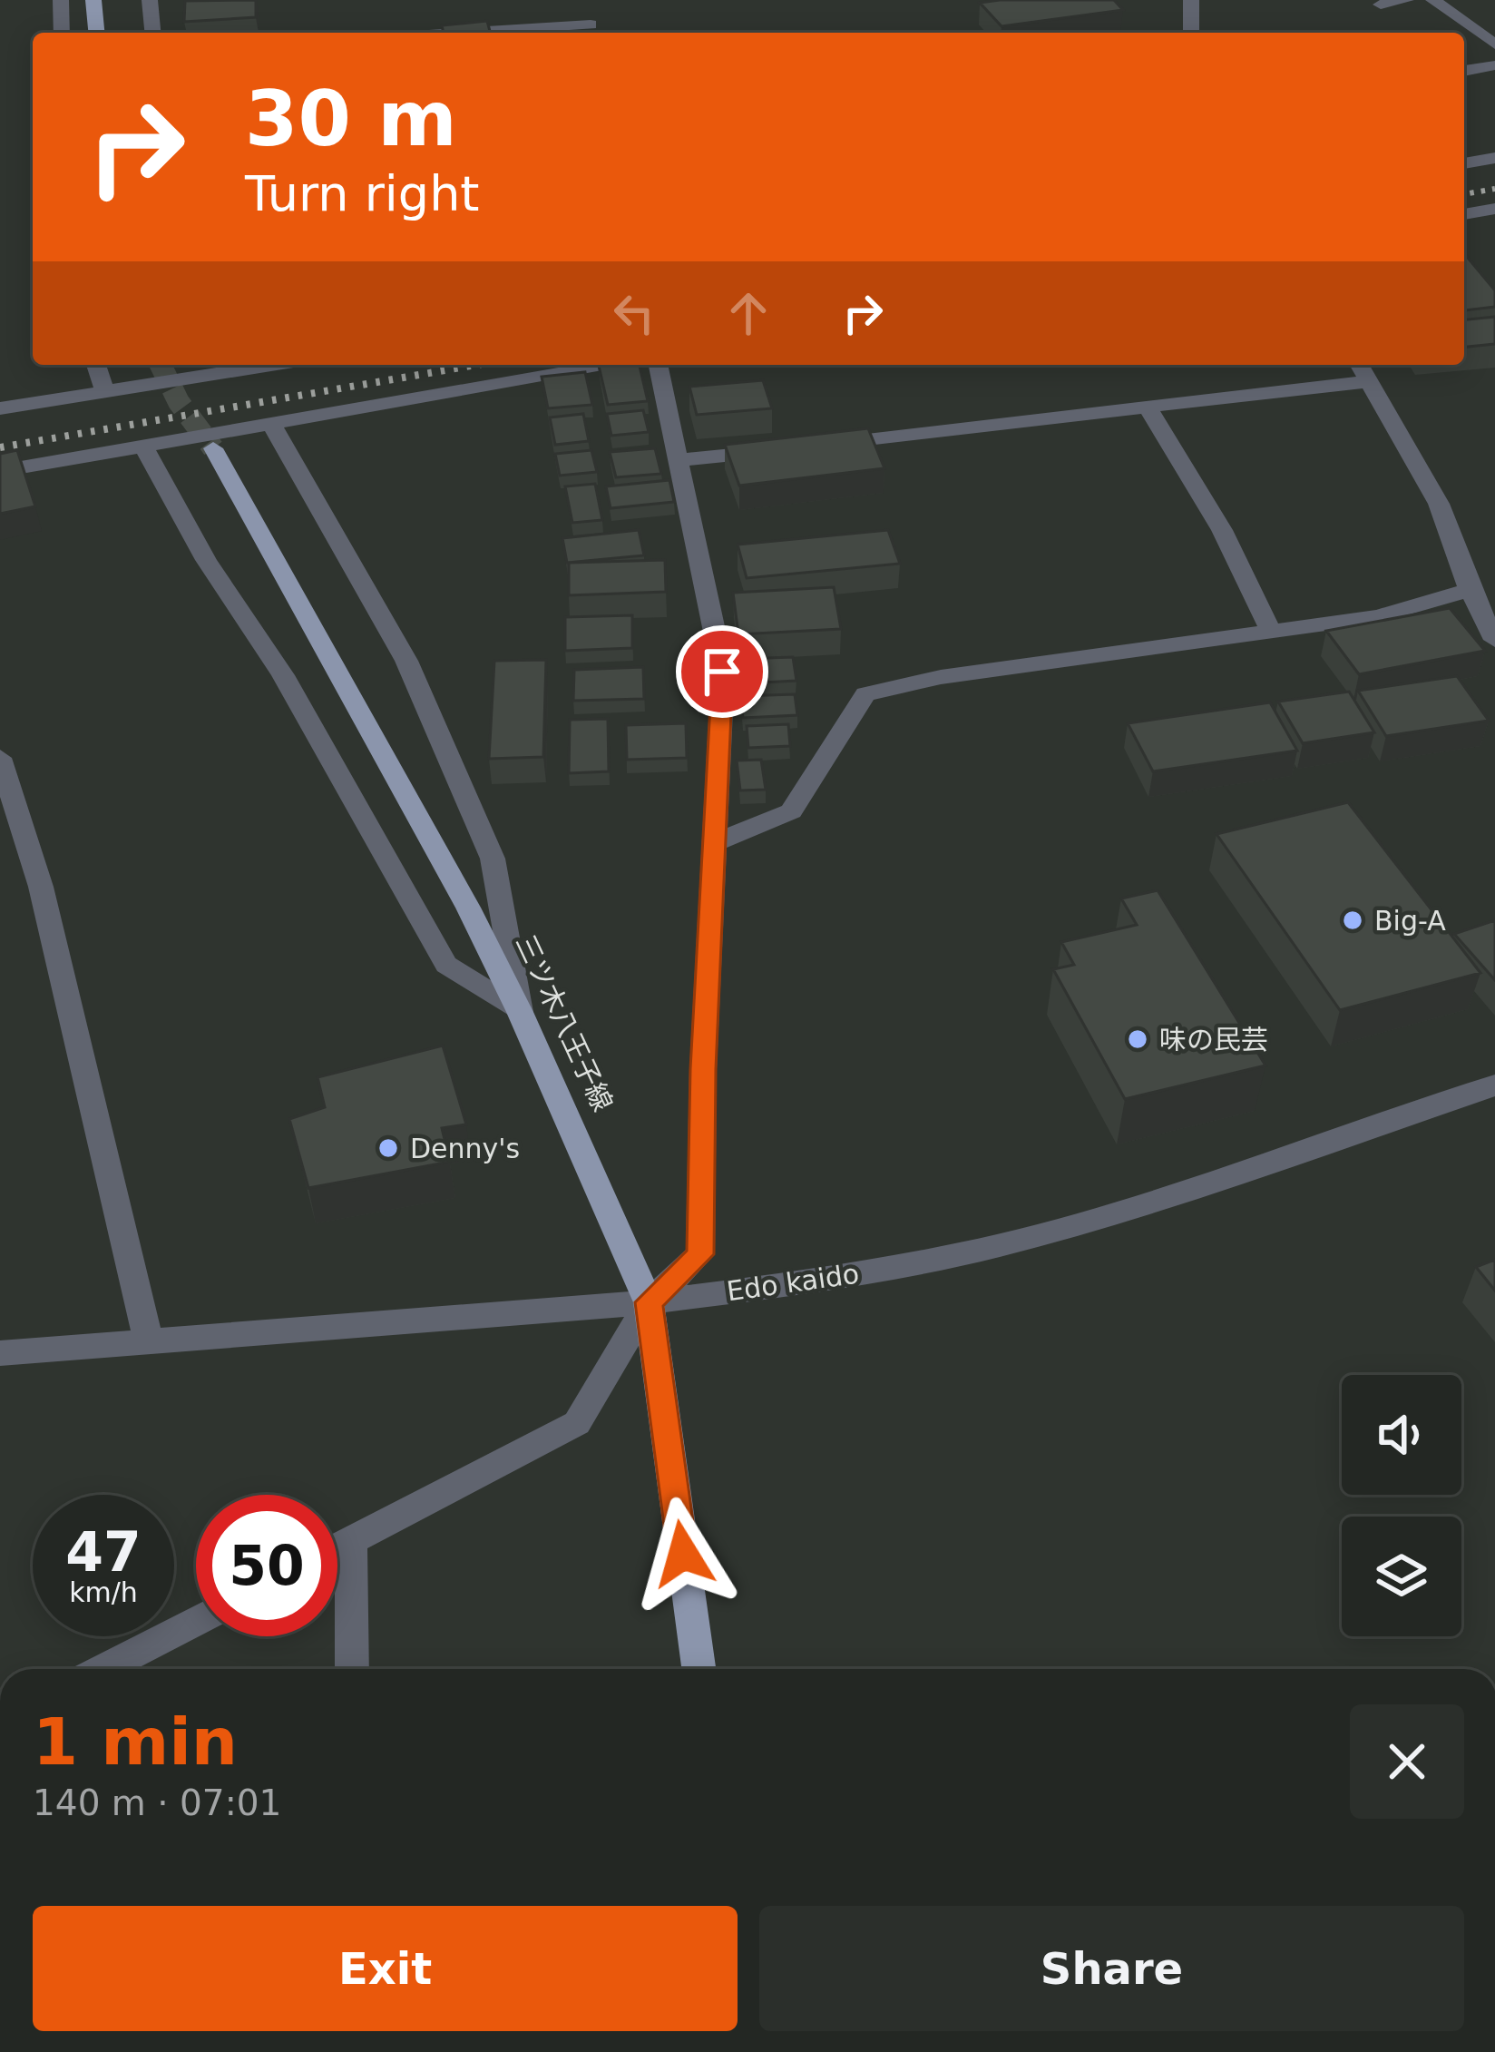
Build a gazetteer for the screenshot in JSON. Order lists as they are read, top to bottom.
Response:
{
  "streets": {
    "main road": ["三ツ木八王子線"],
    "street": ["Edo kaido"]
  },
  "crossings": [
    ["三ツ木八王子線", "Edo kaido"]
  ],
  "places": ["Big-A", "味の民芸", "Denny's"],
  "page": {
    "turn": ["30 m", "Turn right"],
    "speed": "47 km/h",
    "limit": "50",
    "heading": ["1 min", "140 m · 07:01"],
    "buttons": ["Exit", "Share"]
  }
}
